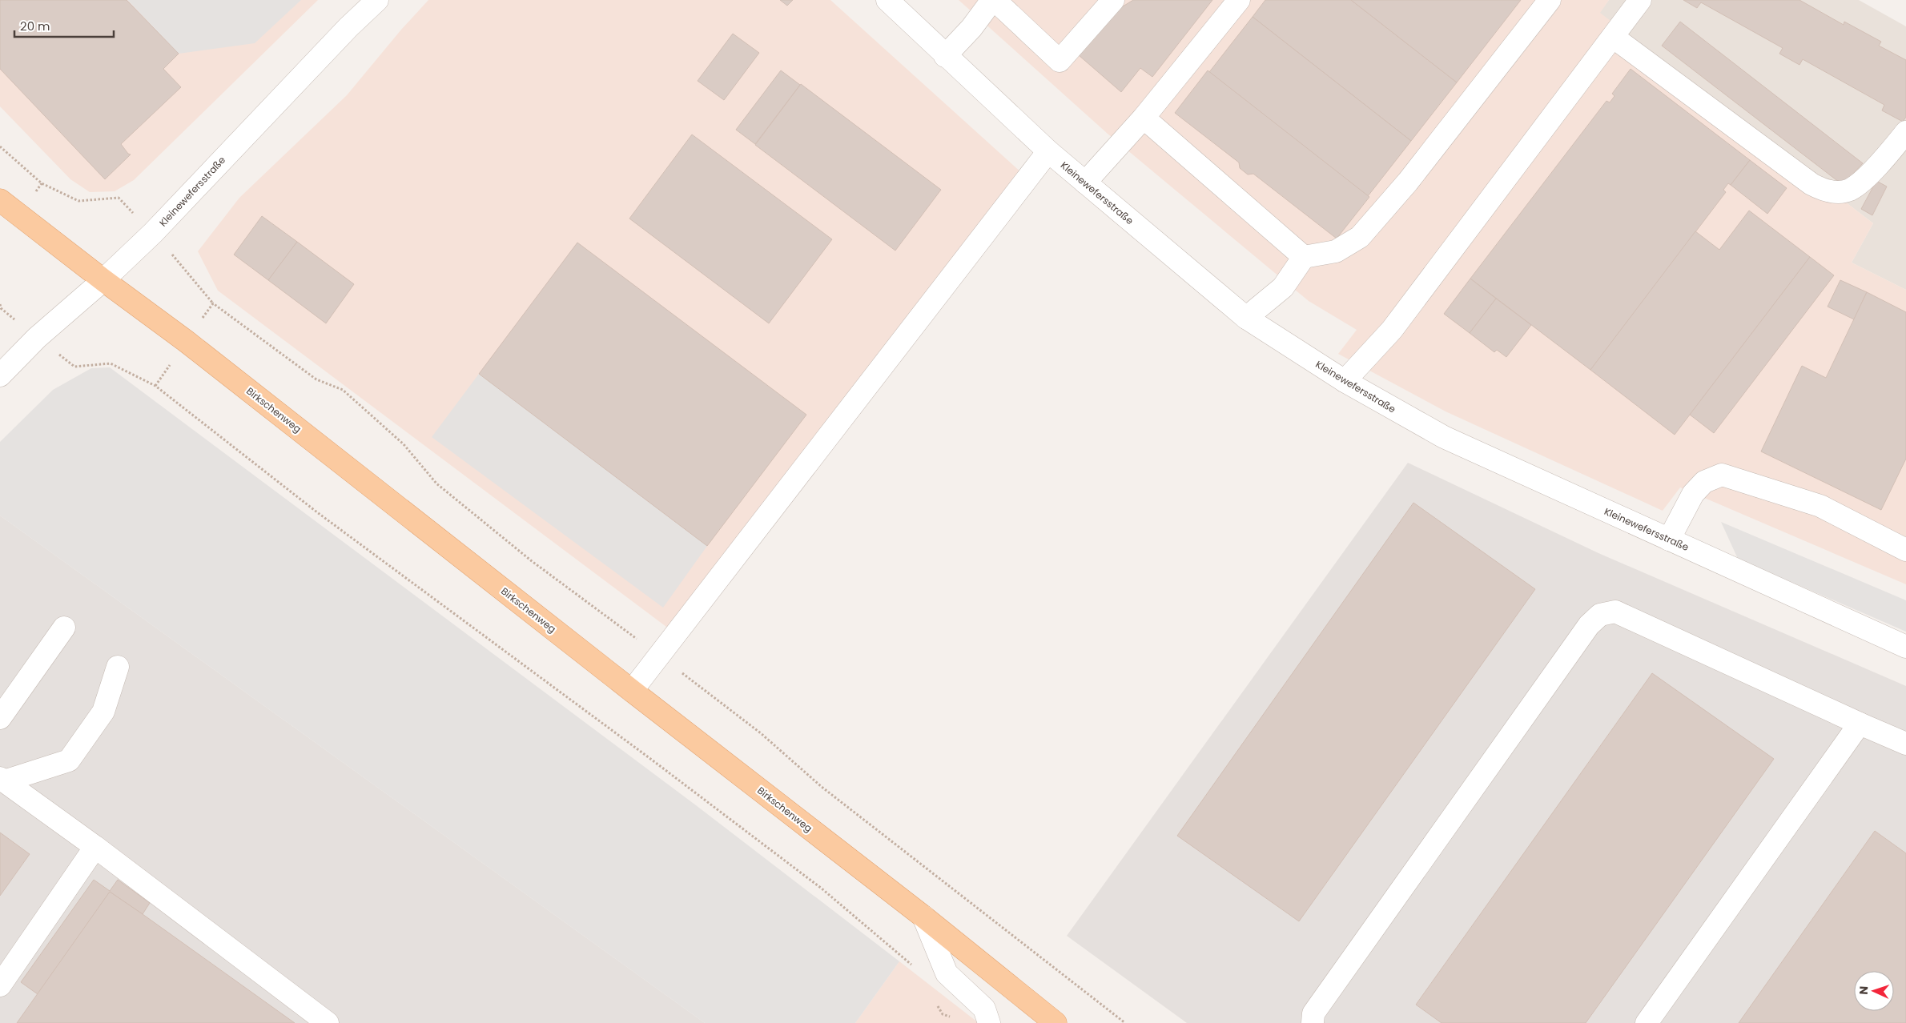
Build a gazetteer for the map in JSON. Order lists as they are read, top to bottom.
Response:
{
  "streets": {
    "main road": ["Birkschenweg"],
    "street": ["Kleinewefersstraße"]
  },
  "crossings": [
    ["Kleinewefersstraße", "Birkschenweg"]
  ],
  "scale_bar": "20 m",
  "north": "left"
}
